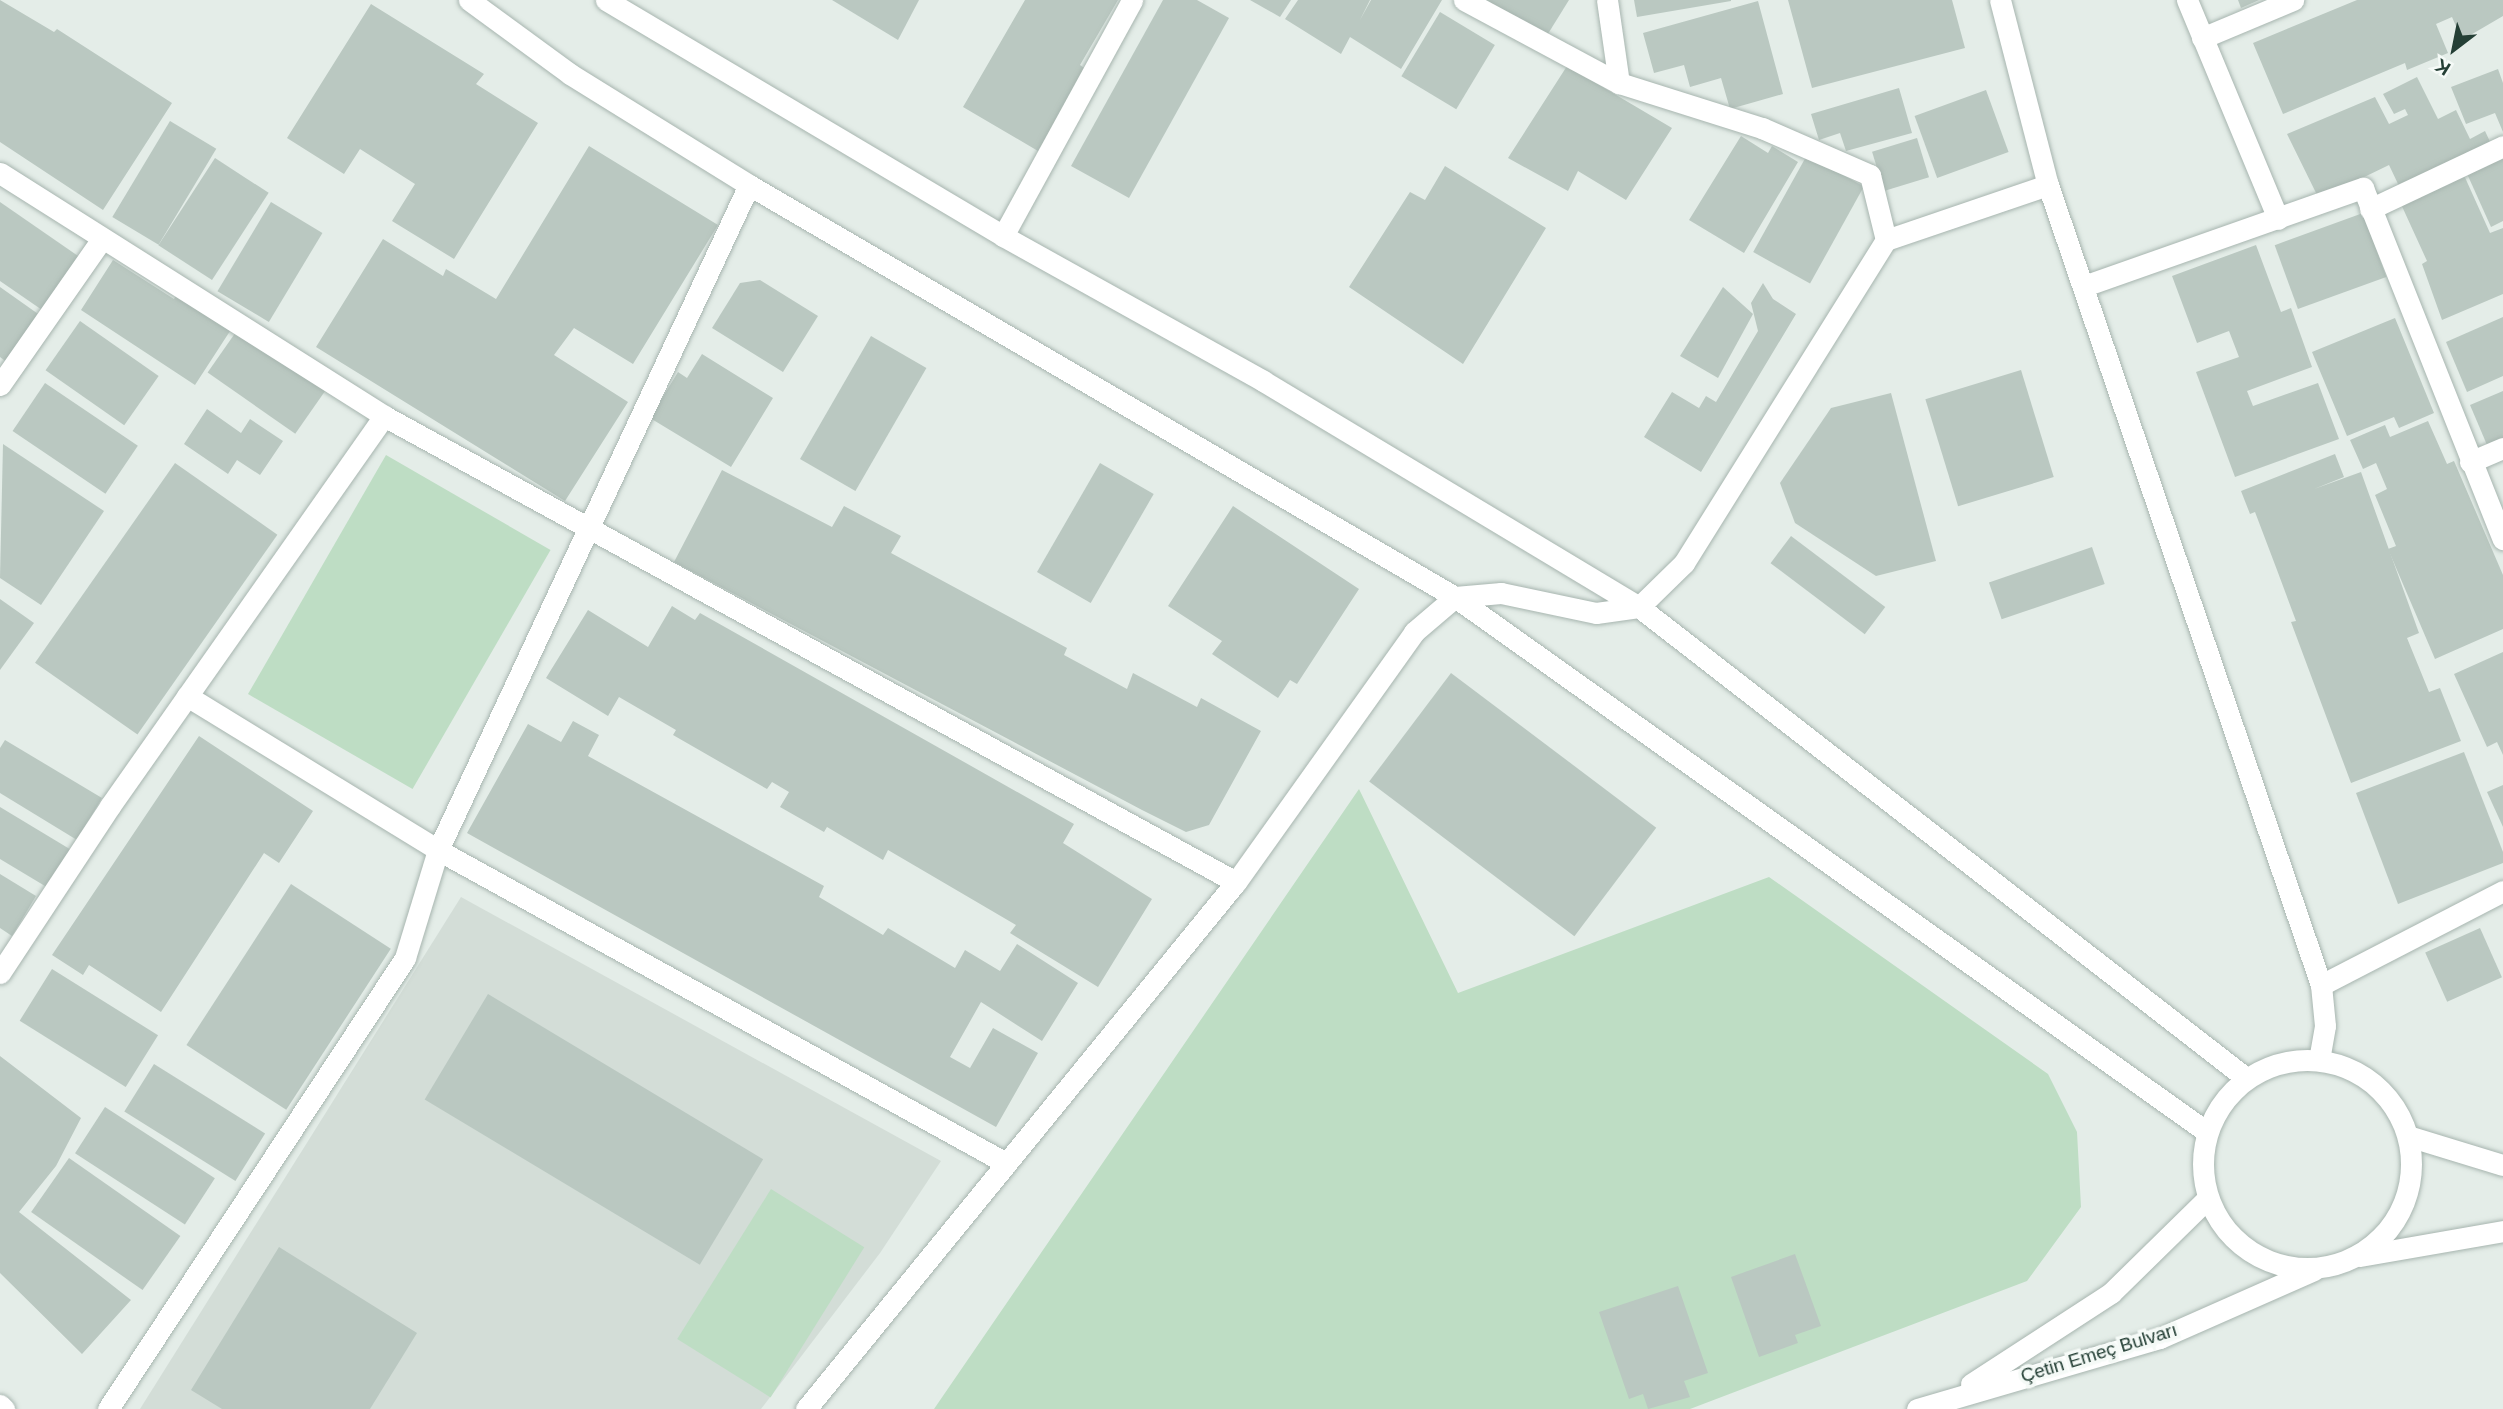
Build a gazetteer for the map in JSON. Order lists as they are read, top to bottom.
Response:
{
  "streets": {
    "street": ["Çetin Emeç Bulvarı"]
  },
  "north": "bottom left"
}
